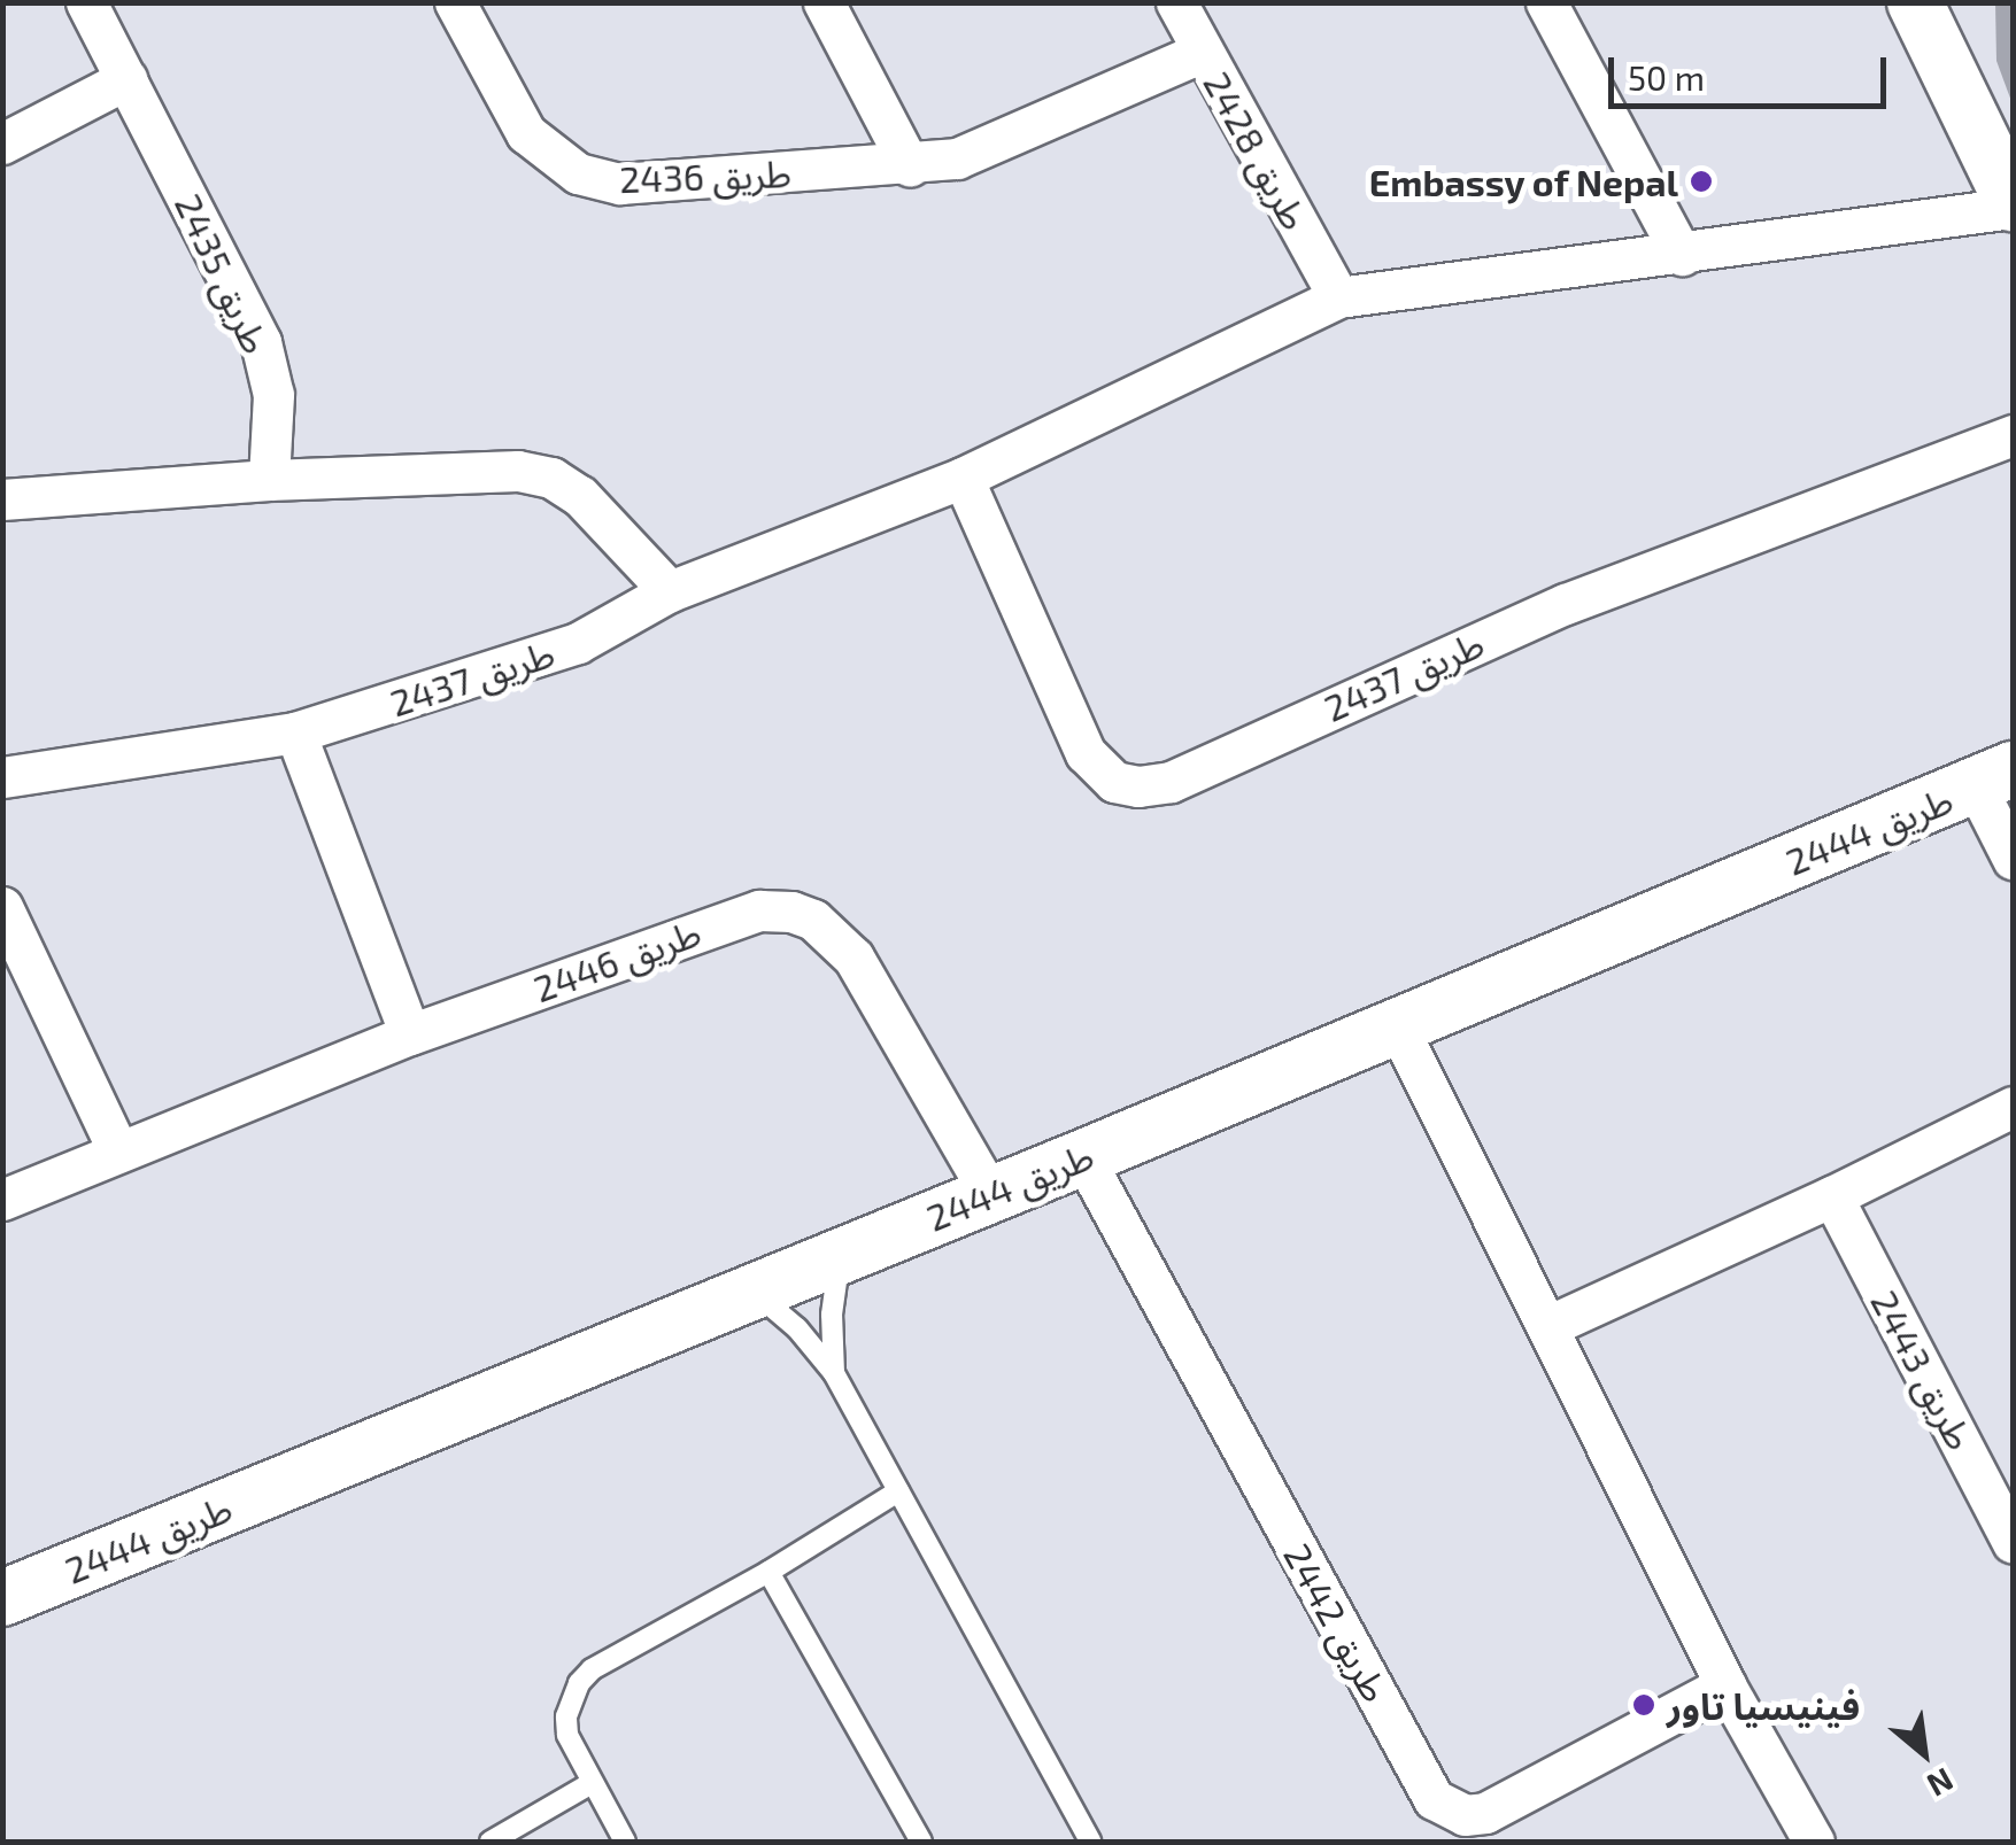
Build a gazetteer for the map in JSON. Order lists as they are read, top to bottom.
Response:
{
  "streets": {
    "street": [
      "طريق 2428",
      "طريق 2436",
      "طريق 2435",
      "طريق 2437",
      "طريق 2444",
      "طريق 2446",
      "طريق 2443",
      "طريق 2442"
    ]
  },
  "crossings": [
    ["طريق 2428", "طريق 2436"],
    ["طريق 2428", "طريق 2437"],
    ["طريق 2444", "طريق 2446"],
    ["طريق 2444", "طريق 2442"]
  ],
  "places": ["Embassy of Nepal", "فينيسيا تاور"],
  "scale_bar": "50 m",
  "north": "bottom right"
}
